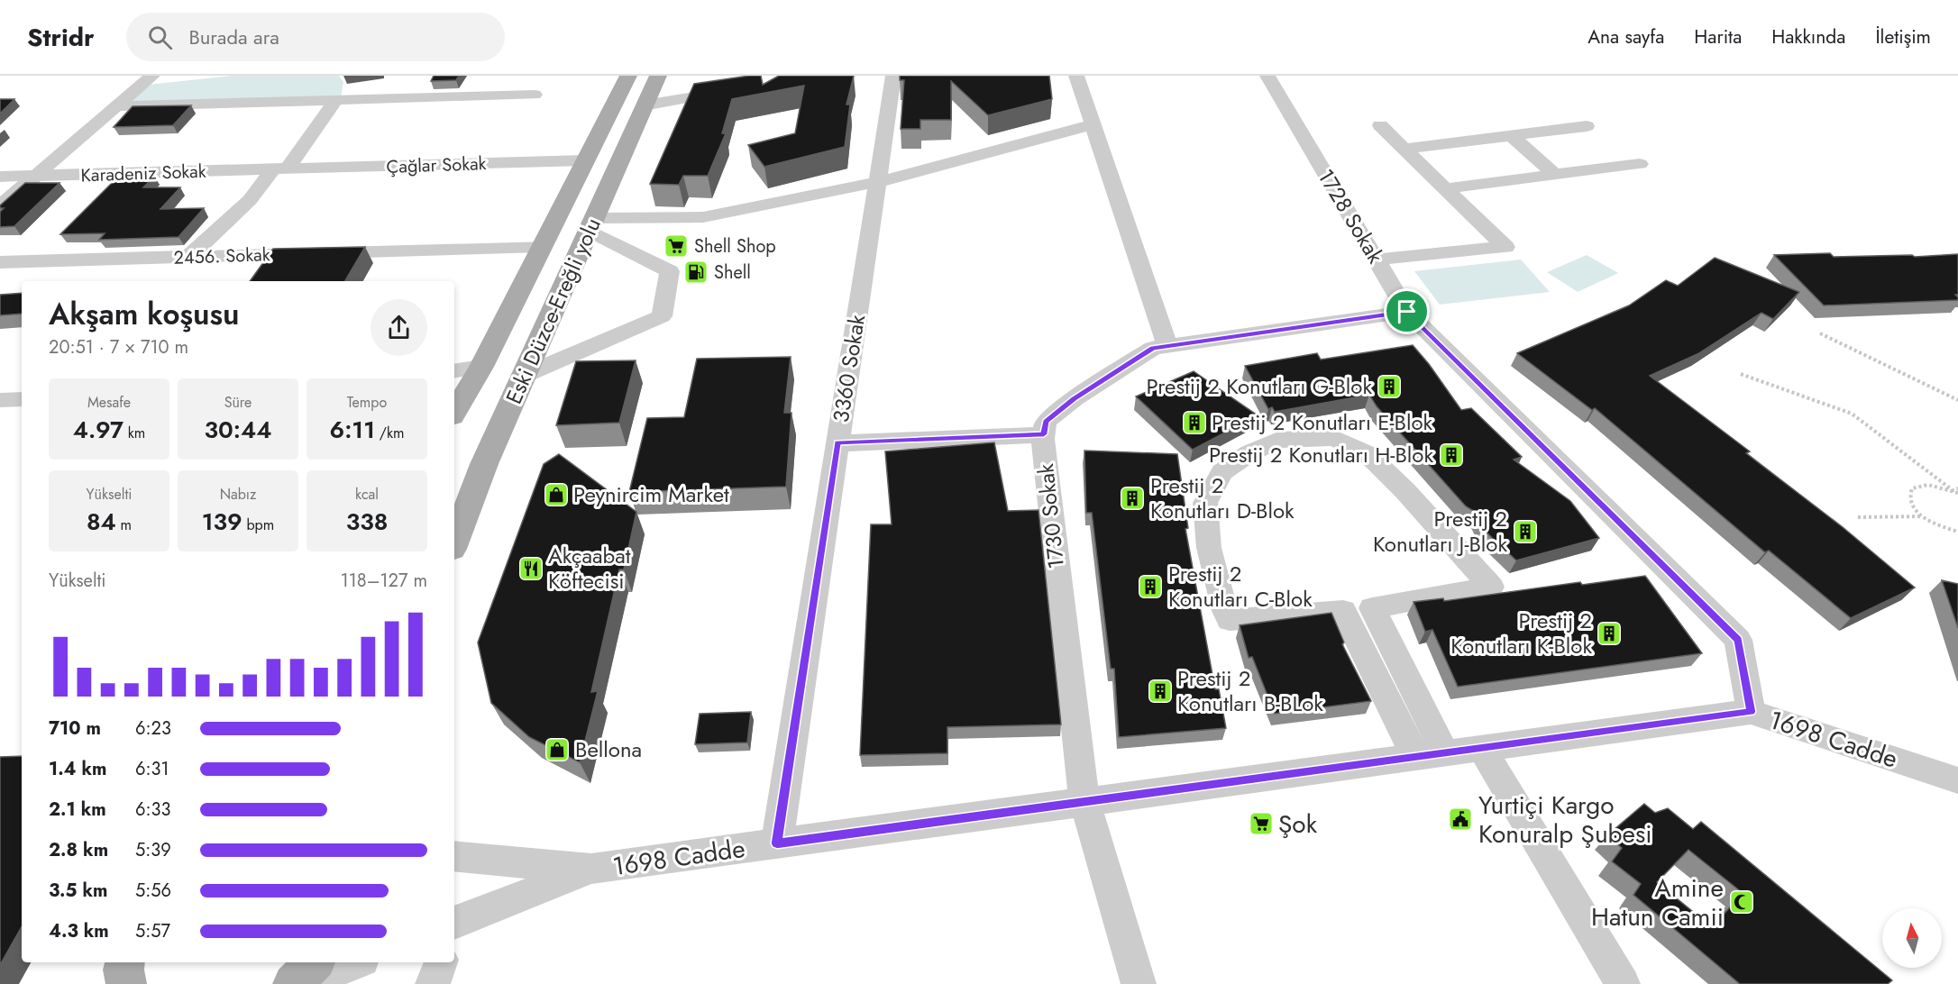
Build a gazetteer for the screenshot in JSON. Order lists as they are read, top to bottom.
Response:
{
  "streets": {
    "main road": ["Eski Düzce-Ereğli yolu"],
    "street": [
      "Çağlar Sokak",
      "Karadeniz Sokak",
      "1728 Sokak",
      "2456. Sokak",
      "3360 Sokak",
      "1730 Sokak",
      "1698 Cadde"
    ]
  },
  "crossings": [
    ["Çağlar Sokak", "Karadeniz Sokak"],
    ["Çağlar Sokak", "Eski Düzce-Ereğli yolu"],
    ["1728 Sokak", "1730 Sokak"],
    ["1728 Sokak", "1698 Cadde"],
    ["2456. Sokak", "Eski Düzce-Ereğli yolu"],
    ["3360 Sokak", "1698 Cadde"],
    ["1730 Sokak", "1698 Cadde"]
  ],
  "places": {
    "supermarket": ["Shell Shop", "Şok"],
    "fuel station": ["Shell"],
    "building": [
      "Prestij 2 Konutları G-Blok",
      "Prestij 2 Konutları E-Blok",
      "Prestij 2 Konutları H-Blok",
      "Prestij 2 Konutları D-Blok",
      "Prestij 2 Konutları J-Blok",
      "Prestij 2 Konutları C-Blok",
      "Prestij 2 Konutları K-Blok",
      "Prestij 2 Konutları B-BLok"
    ],
    "shop": ["Peynircim Market", "Bellona"],
    "restaurant": ["Akçaabat Köftecisi"],
    "public building": ["Yurtiçi Kargo Konuralp Şubesi"],
    "mosque": ["Amine Hatun Camii"]
  },
  "north": "top",
  "page": {
    "header": "Stridr",
    "search": "Burada ara",
    "nav": [
      "Ana sayfa",
      "Harita",
      "Hakkında",
      "İletişim"
    ],
    "heading": ["Akşam koşusu", "20:51 · 7 × 710 m"],
    "stats": [
      ["Mesafe", "4.97 km"],
      ["Süre", "30:44"],
      ["Tempo", "6:11 /km"],
      ["Yükselti", "84 m"],
      ["Nabız", "139 bpm"],
      ["kcal", "338"]
    ],
    "chart": ["Yükselti", "118–127 m"],
    "list": [
      {
        "name": "710 m",
        "note": "6:23"
      },
      {
        "name": "1.4 km",
        "note": "6:31"
      },
      {
        "name": "2.1 km",
        "note": "6:33"
      },
      {
        "name": "2.8 km",
        "note": "5:39"
      },
      {
        "name": "3.5 km",
        "note": "5:56"
      },
      {
        "name": "4.3 km",
        "note": "5:57"
      }
    ]
  }
}
